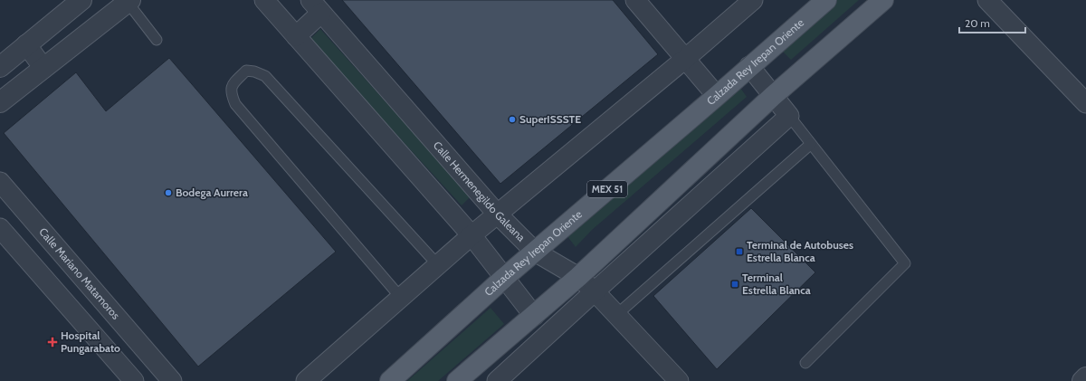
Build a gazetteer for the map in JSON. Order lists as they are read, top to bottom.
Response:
{
  "streets": {
    "main road": ["Calzada Rey Irepan Oriente", "MEX 51"],
    "street": ["Calle Hermenegildo Galeana", "Calle Mariano Matamoros"]
  },
  "crossings": [
    ["Calzada Rey Irepan Oriente", "Calle Hermenegildo Galeana"]
  ],
  "places": {
    "other": ["SuperISSSTE", "Bodega Aurrera"],
    "transit": ["Terminal de Autobuses Estrella Blanca", "Terminal Estrella Blanca"],
    "health": ["Hospital Pungarabato"]
  },
  "scale_bar": "20 m"
}
